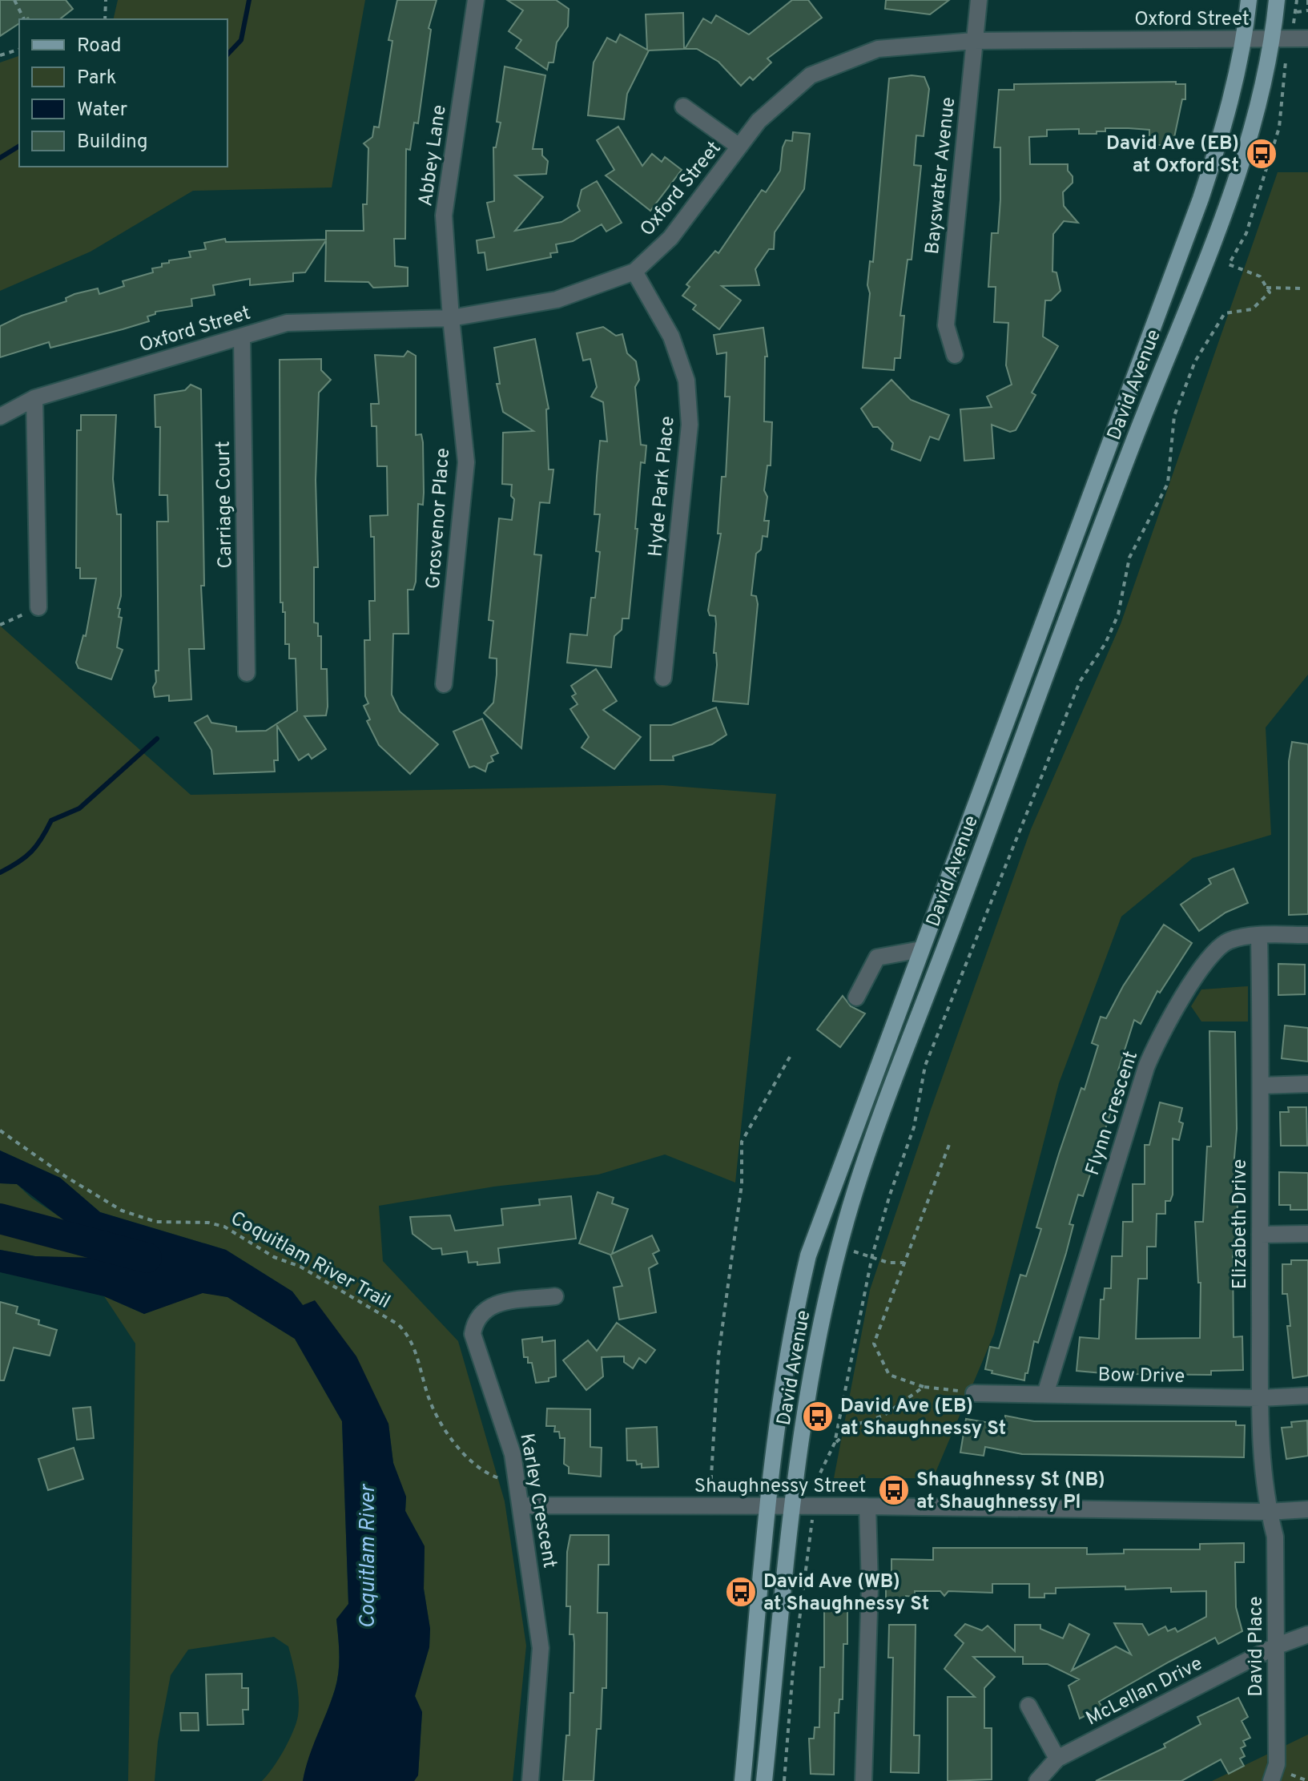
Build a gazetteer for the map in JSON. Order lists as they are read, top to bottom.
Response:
{
  "streets": {
    "main road": ["David Avenue"],
    "street": [
      "Oxford Street",
      "Abbey Lane",
      "Bayswater Avenue",
      "Hyde Park Place",
      "Carriage Court",
      "Grosvenor Place",
      "Flynn Crescent",
      "Elizabeth Drive",
      "Bow Drive",
      "Shaughnessy Street",
      "Karley Crescent",
      "David Place",
      "McLellan Drive"
    ],
    "path": ["Coquitlam River Trail"]
  },
  "crossings": [
    ["Oxford Street", "Abbey Lane"],
    ["Oxford Street", "Bayswater Avenue"],
    ["Oxford Street", "David Avenue"],
    ["Oxford Street", "Hyde Park Place"],
    ["Oxford Street", "Carriage Court"],
    ["Oxford Street", "Grosvenor Place"],
    ["Abbey Lane", "Grosvenor Place"],
    ["David Avenue", "Shaughnessy Street"],
    ["Flynn Crescent", "Elizabeth Drive"],
    ["Flynn Crescent", "Bow Drive"],
    ["Elizabeth Drive", "Bow Drive"],
    ["Elizabeth Drive", "Shaughnessy Street"],
    ["Elizabeth Drive", "David Place"],
    ["Shaughnessy Street", "Karley Crescent"],
    ["Shaughnessy Street", "David Place"],
    ["David Place", "McLellan Drive"]
  ],
  "water": ["Coquitlam River"],
  "places": {
    "bus stop": [
      "David Ave (EB) at Oxford St",
      "David Ave (EB) at Shaughnessy St",
      "Shaughnessy St (NB) at Shaughnessy Pl",
      "David Ave (WB) at Shaughnessy St"
    ]
  },
  "legend": [
    "Road",
    "Park",
    "Water",
    "Building"
  ]
}
